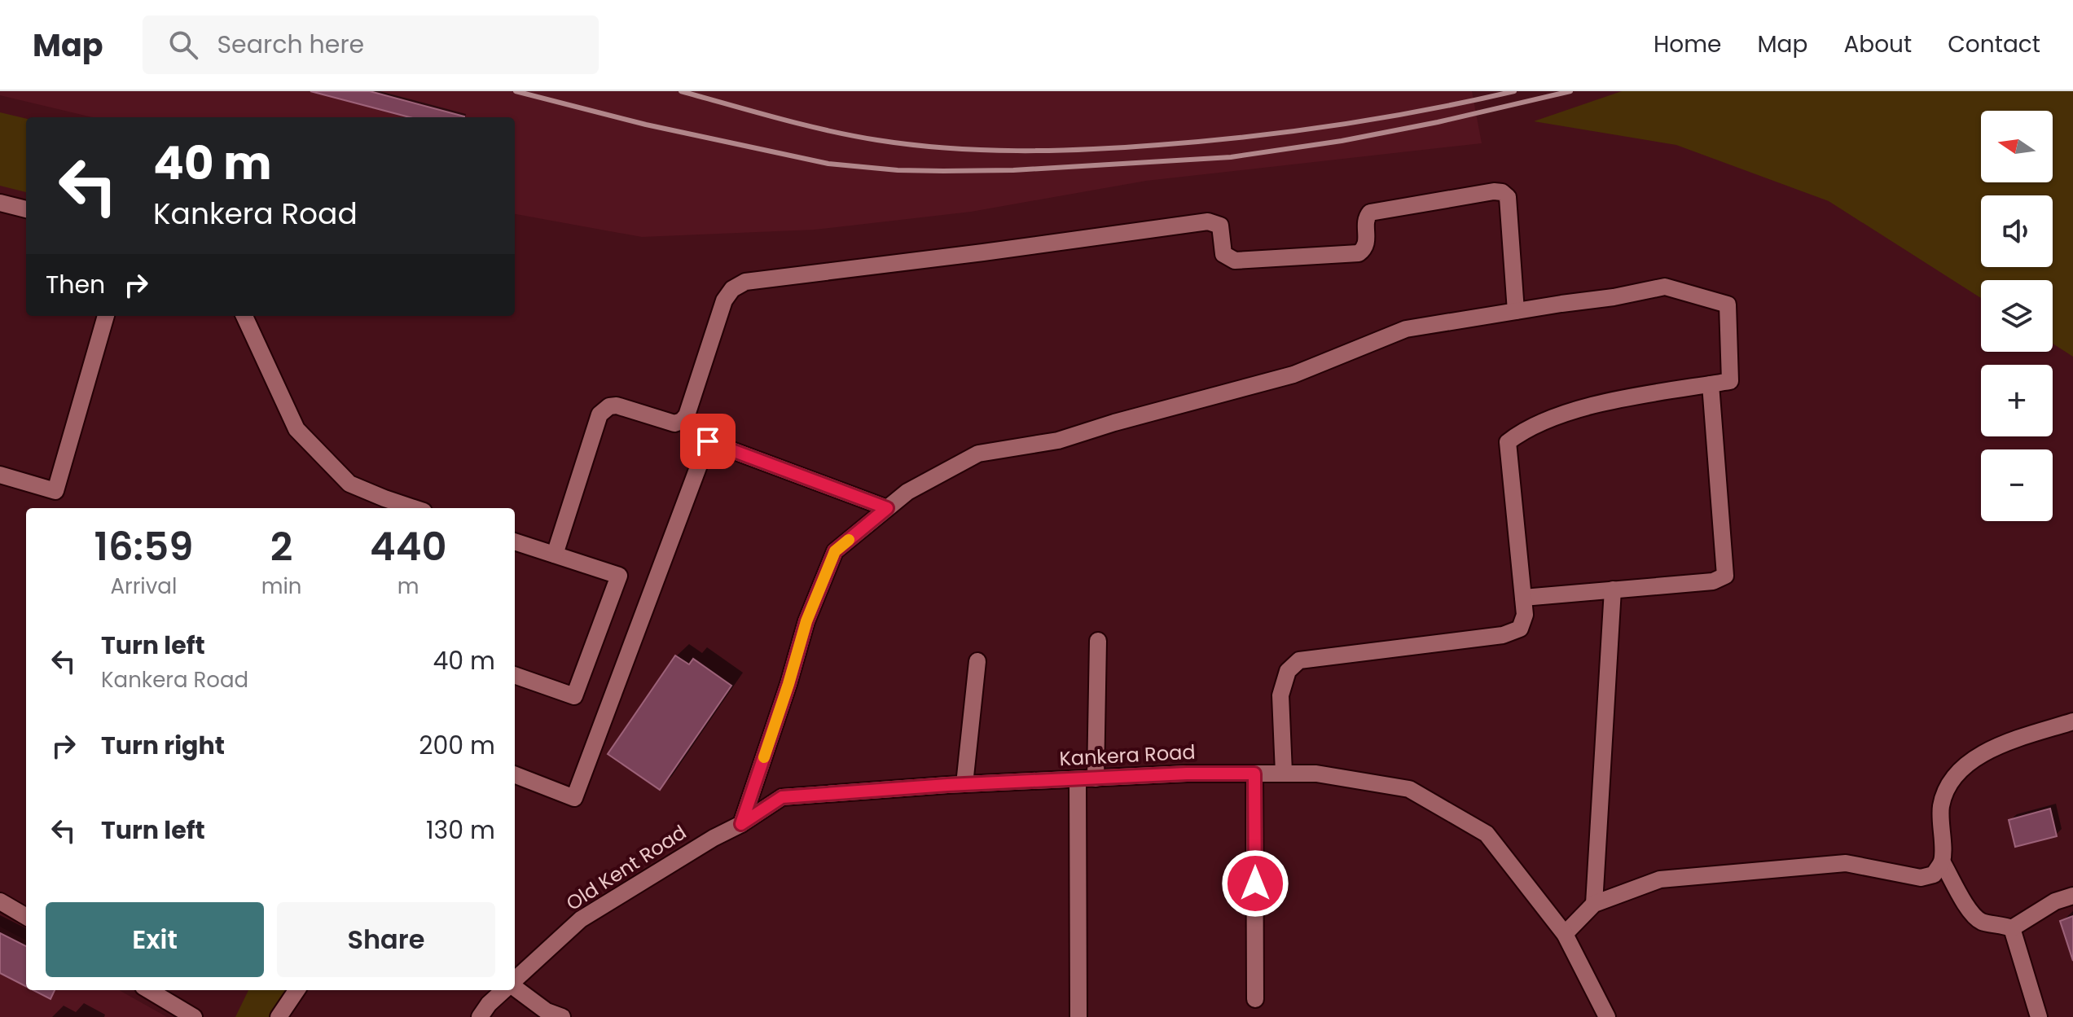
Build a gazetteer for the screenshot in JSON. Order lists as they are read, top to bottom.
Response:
{
  "streets": {
    "street": ["Kankera Road", "Old Kent Road"]
  },
  "crossings": [
    ["Kankera Road", "Old Kent Road"]
  ],
  "north": "left",
  "page": {
    "header": "Map",
    "search": "Search here",
    "nav": [
      "Home",
      "Map",
      "About",
      "Contact"
    ],
    "map_buttons": ["+", "−"],
    "turn": ["40 m", "Kankera Road"],
    "then": "Then",
    "eta": [
      "16:59",
      "Arrival",
      "2",
      "min",
      "440",
      "m"
    ],
    "list": [
      {
        "name": "Turn left",
        "note": "Kankera Road",
        "value": "40 m"
      },
      {
        "name": "Turn right",
        "value": "200 m"
      },
      {
        "name": "Turn left",
        "value": "130 m"
      }
    ],
    "buttons": ["Exit", "Share"]
  }
}
